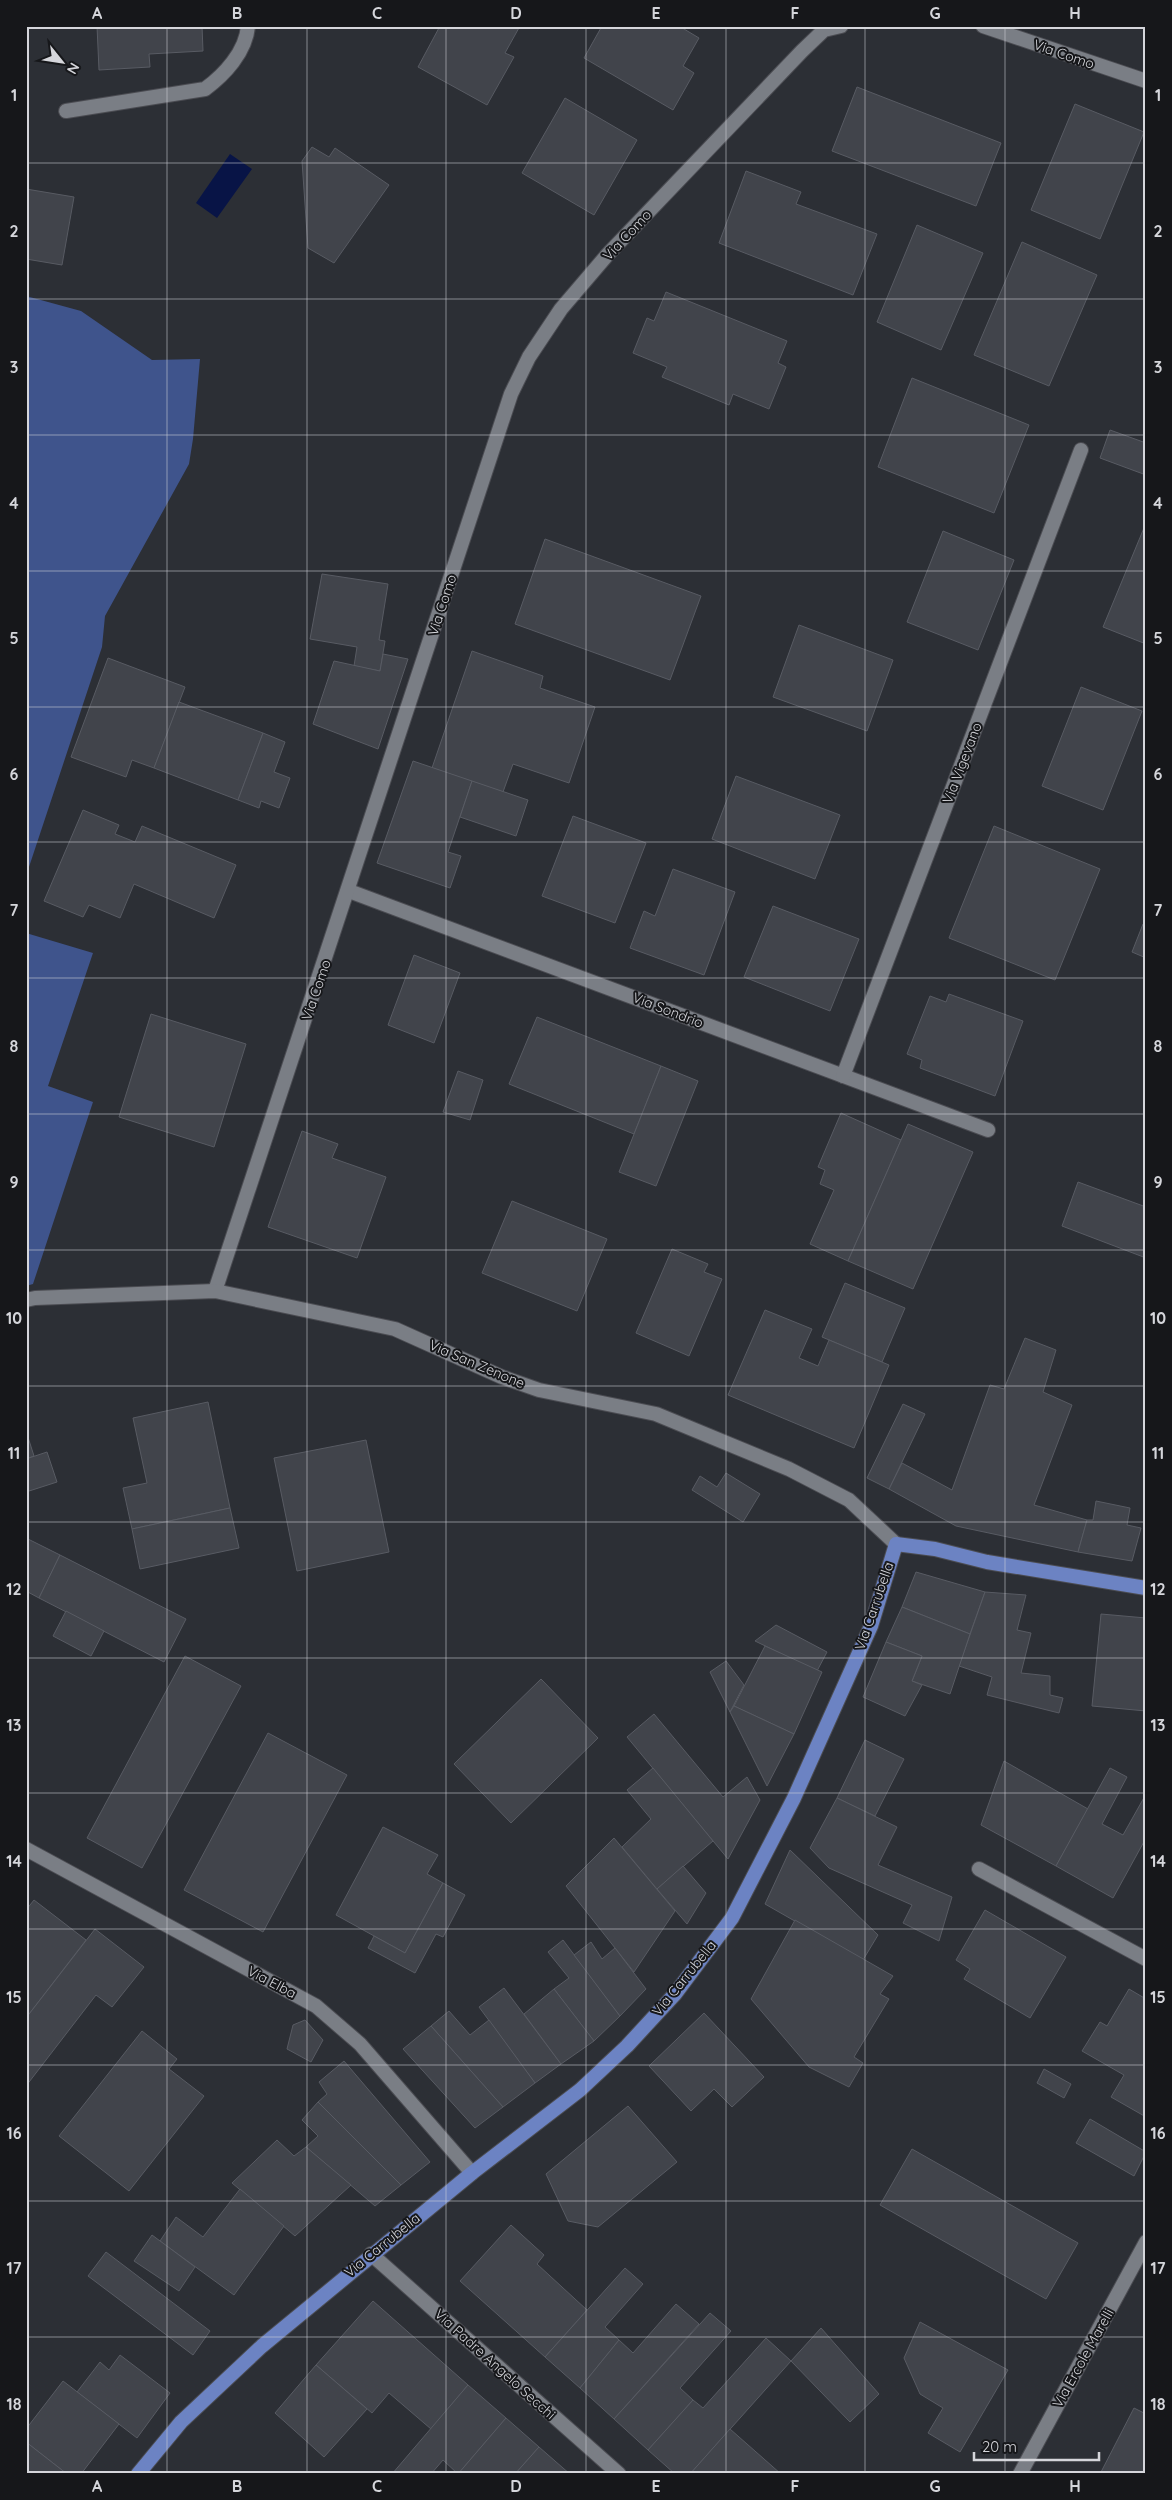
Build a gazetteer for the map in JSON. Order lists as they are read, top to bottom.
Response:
{
  "streets": {
    "main road": ["Via Carrubella"],
    "street": [
      "Via Como",
      "Via Vigevano",
      "Via Sondrio",
      "Via San Zenone",
      "Via Elba",
      "Via Ercole Marelli",
      "Via Padre Angelo Secchi"
    ]
  },
  "crossings": [
    ["Via Como", "Via Sondrio"],
    ["Via Como", "Via San Zenone"],
    ["Via Vigevano", "Via Sondrio"],
    ["Via San Zenone", "Via Carrubella"],
    ["Via Carrubella", "Via Elba"],
    ["Via Carrubella", "Via Padre Angelo Secchi"]
  ],
  "scale_bar": "20 m",
  "north": "bottom right",
  "grid": {
    "columns": [
      "A",
      "B",
      "C",
      "D",
      "E",
      "F",
      "G",
      "H"
    ],
    "rows": [
      "1",
      "2",
      "3",
      "4",
      "5",
      "6",
      "7",
      "8",
      "9",
      "10",
      "11",
      "12",
      "13",
      "14",
      "15",
      "16",
      "17",
      "18"
    ]
  }
}
